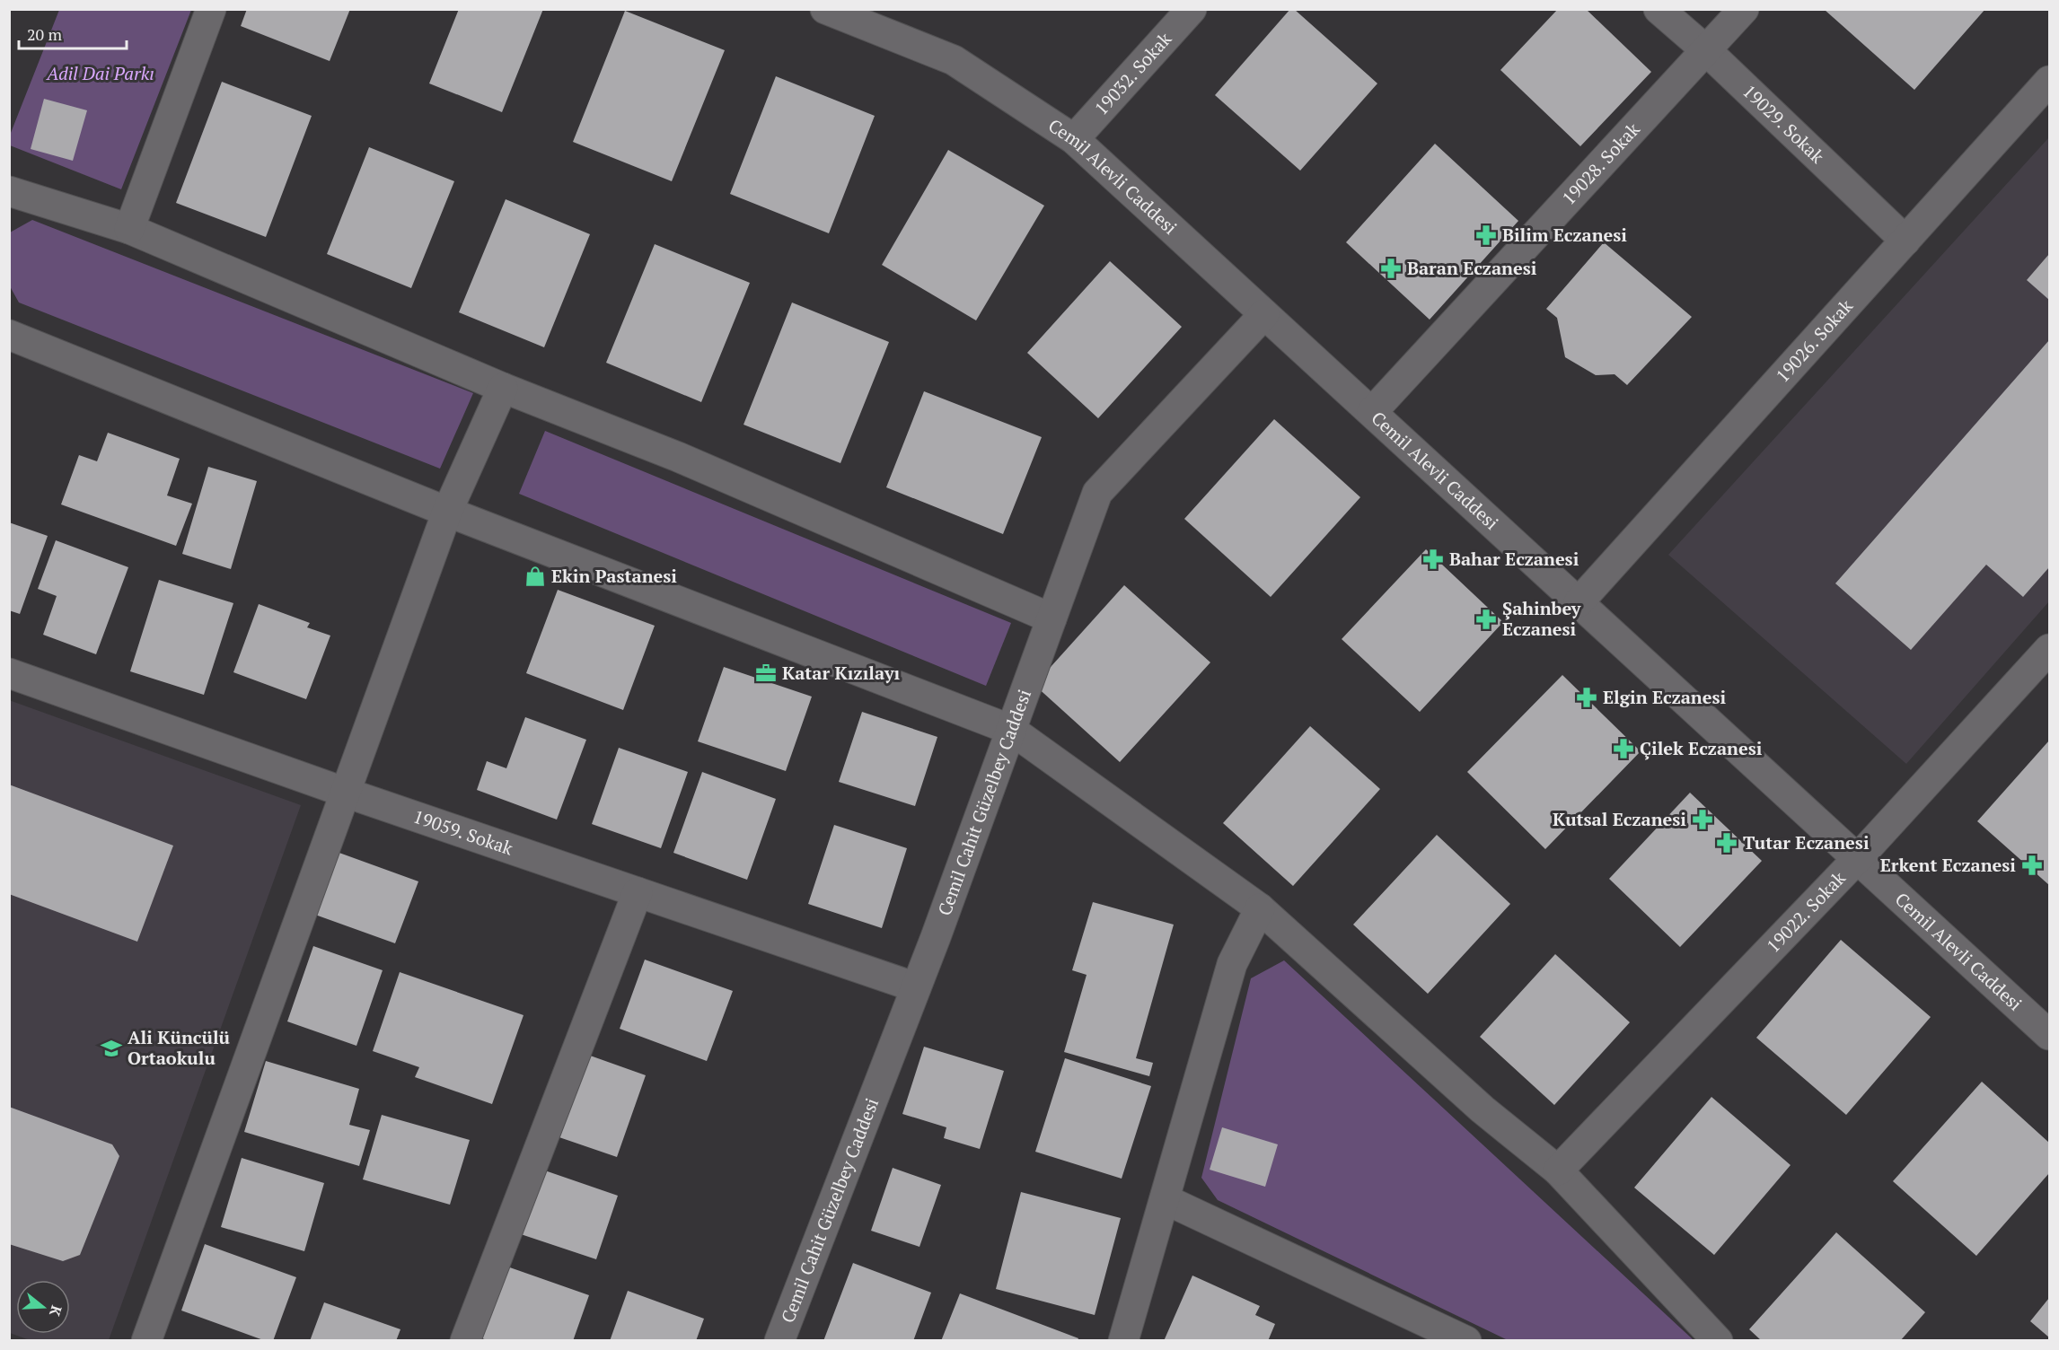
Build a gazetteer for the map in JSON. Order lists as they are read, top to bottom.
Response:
{
  "streets": {
    "street": [
      "19032. Sokak",
      "19029. Sokak",
      "19028. Sokak",
      "Cemil Alevli Caddesi",
      "19026. Sokak",
      "Cemil Cahit Güzelbey Caddesi",
      "19059. Sokak",
      "19022. Sokak"
    ]
  },
  "crossings": [
    ["19032. Sokak", "Cemil Alevli Caddesi"],
    ["19029. Sokak", "19028. Sokak"],
    ["19029. Sokak", "19026. Sokak"],
    ["19028. Sokak", "Cemil Alevli Caddesi"],
    ["Cemil Alevli Caddesi", "19026. Sokak"],
    ["Cemil Alevli Caddesi", "Cemil Cahit Güzelbey Caddesi"],
    ["Cemil Alevli Caddesi", "19022. Sokak"],
    ["Cemil Cahit Güzelbey Caddesi", "19059. Sokak"]
  ],
  "parks": ["Adil Dai Parkı"],
  "places": {
    "pharmacy": [
      "Bilim Eczanesi",
      "Baran Eczanesi",
      "Bahar Eczanesi",
      "Şahinbey Eczanesi",
      "Elgin Eczanesi",
      "Çilek Eczanesi",
      "Kutsal Eczanesi",
      "Tutar Eczanesi",
      "Erkent Eczanesi"
    ],
    "shop": ["Ekin Pastanesi"],
    "office": ["Katar Kızılayı"],
    "school or university": ["Ali Küncülü Ortaokulu"]
  },
  "scale_bar": "20 m",
  "north": "right"
}
